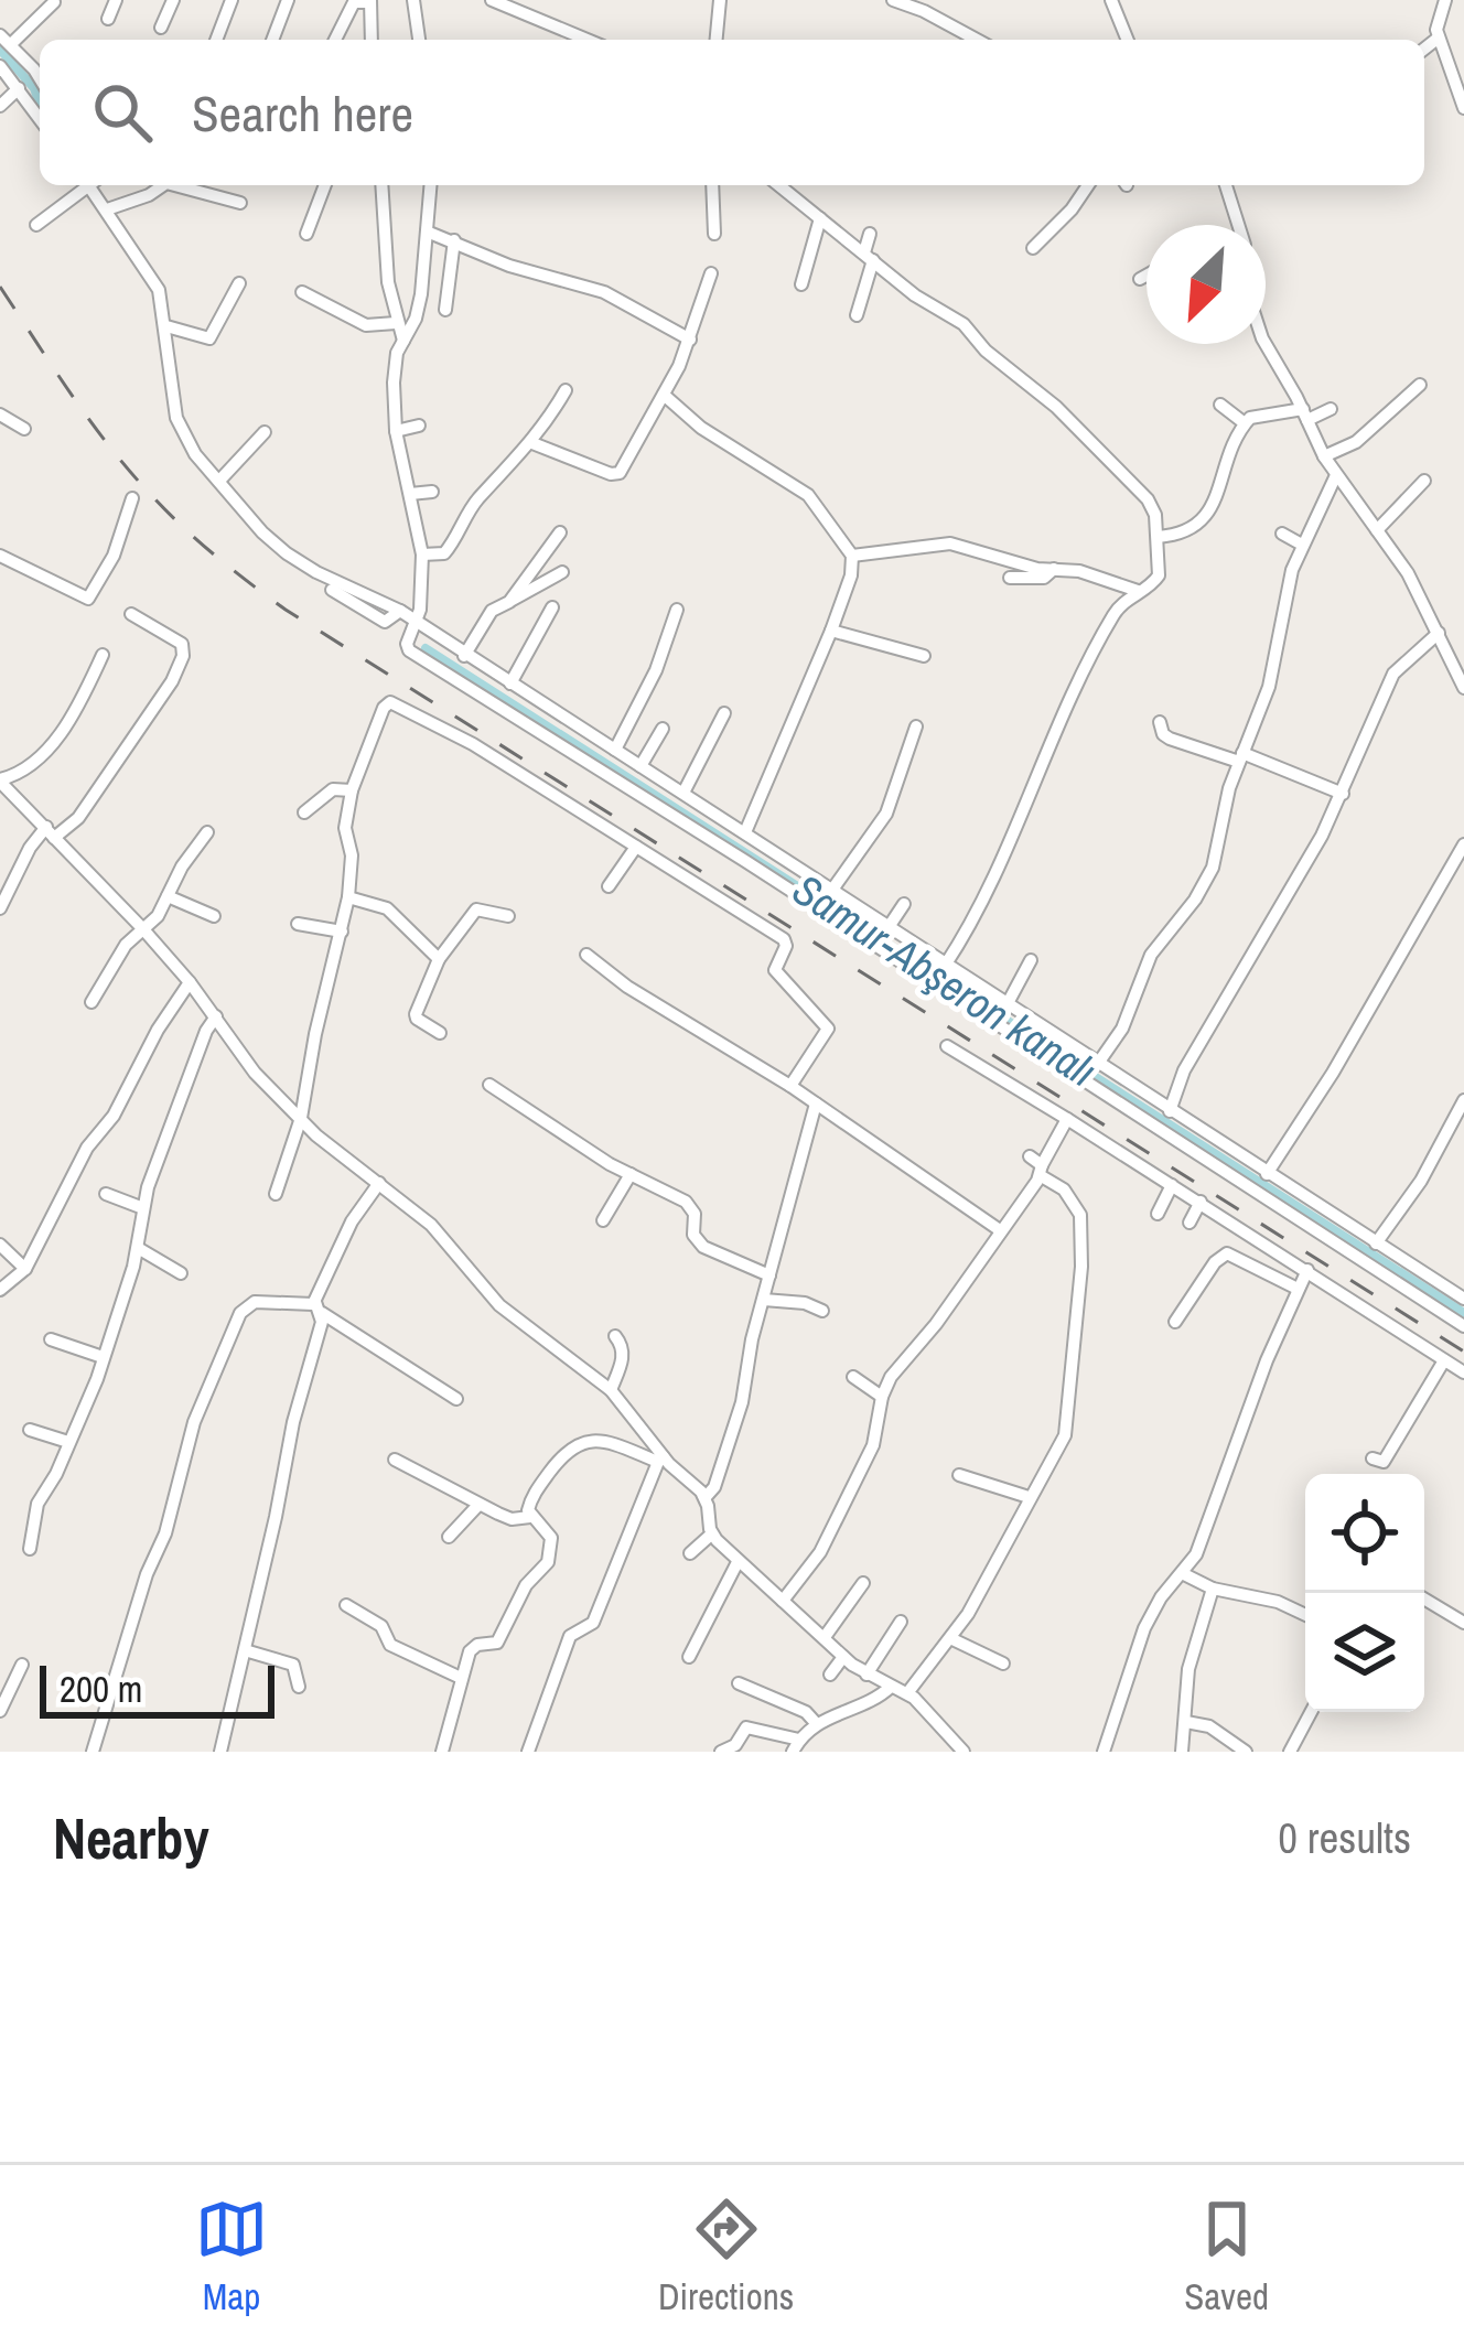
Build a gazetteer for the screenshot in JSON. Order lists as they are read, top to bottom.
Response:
{
  "water": ["Samur-Abşeron kanalı"],
  "scale_bar": "200 m",
  "north": "bottom left",
  "page": {
    "search": "Search here",
    "scale": "200 m",
    "heading": ["Nearby", "0 results"],
    "nav": ["Map", "Directions", "Saved"]
  }
}
